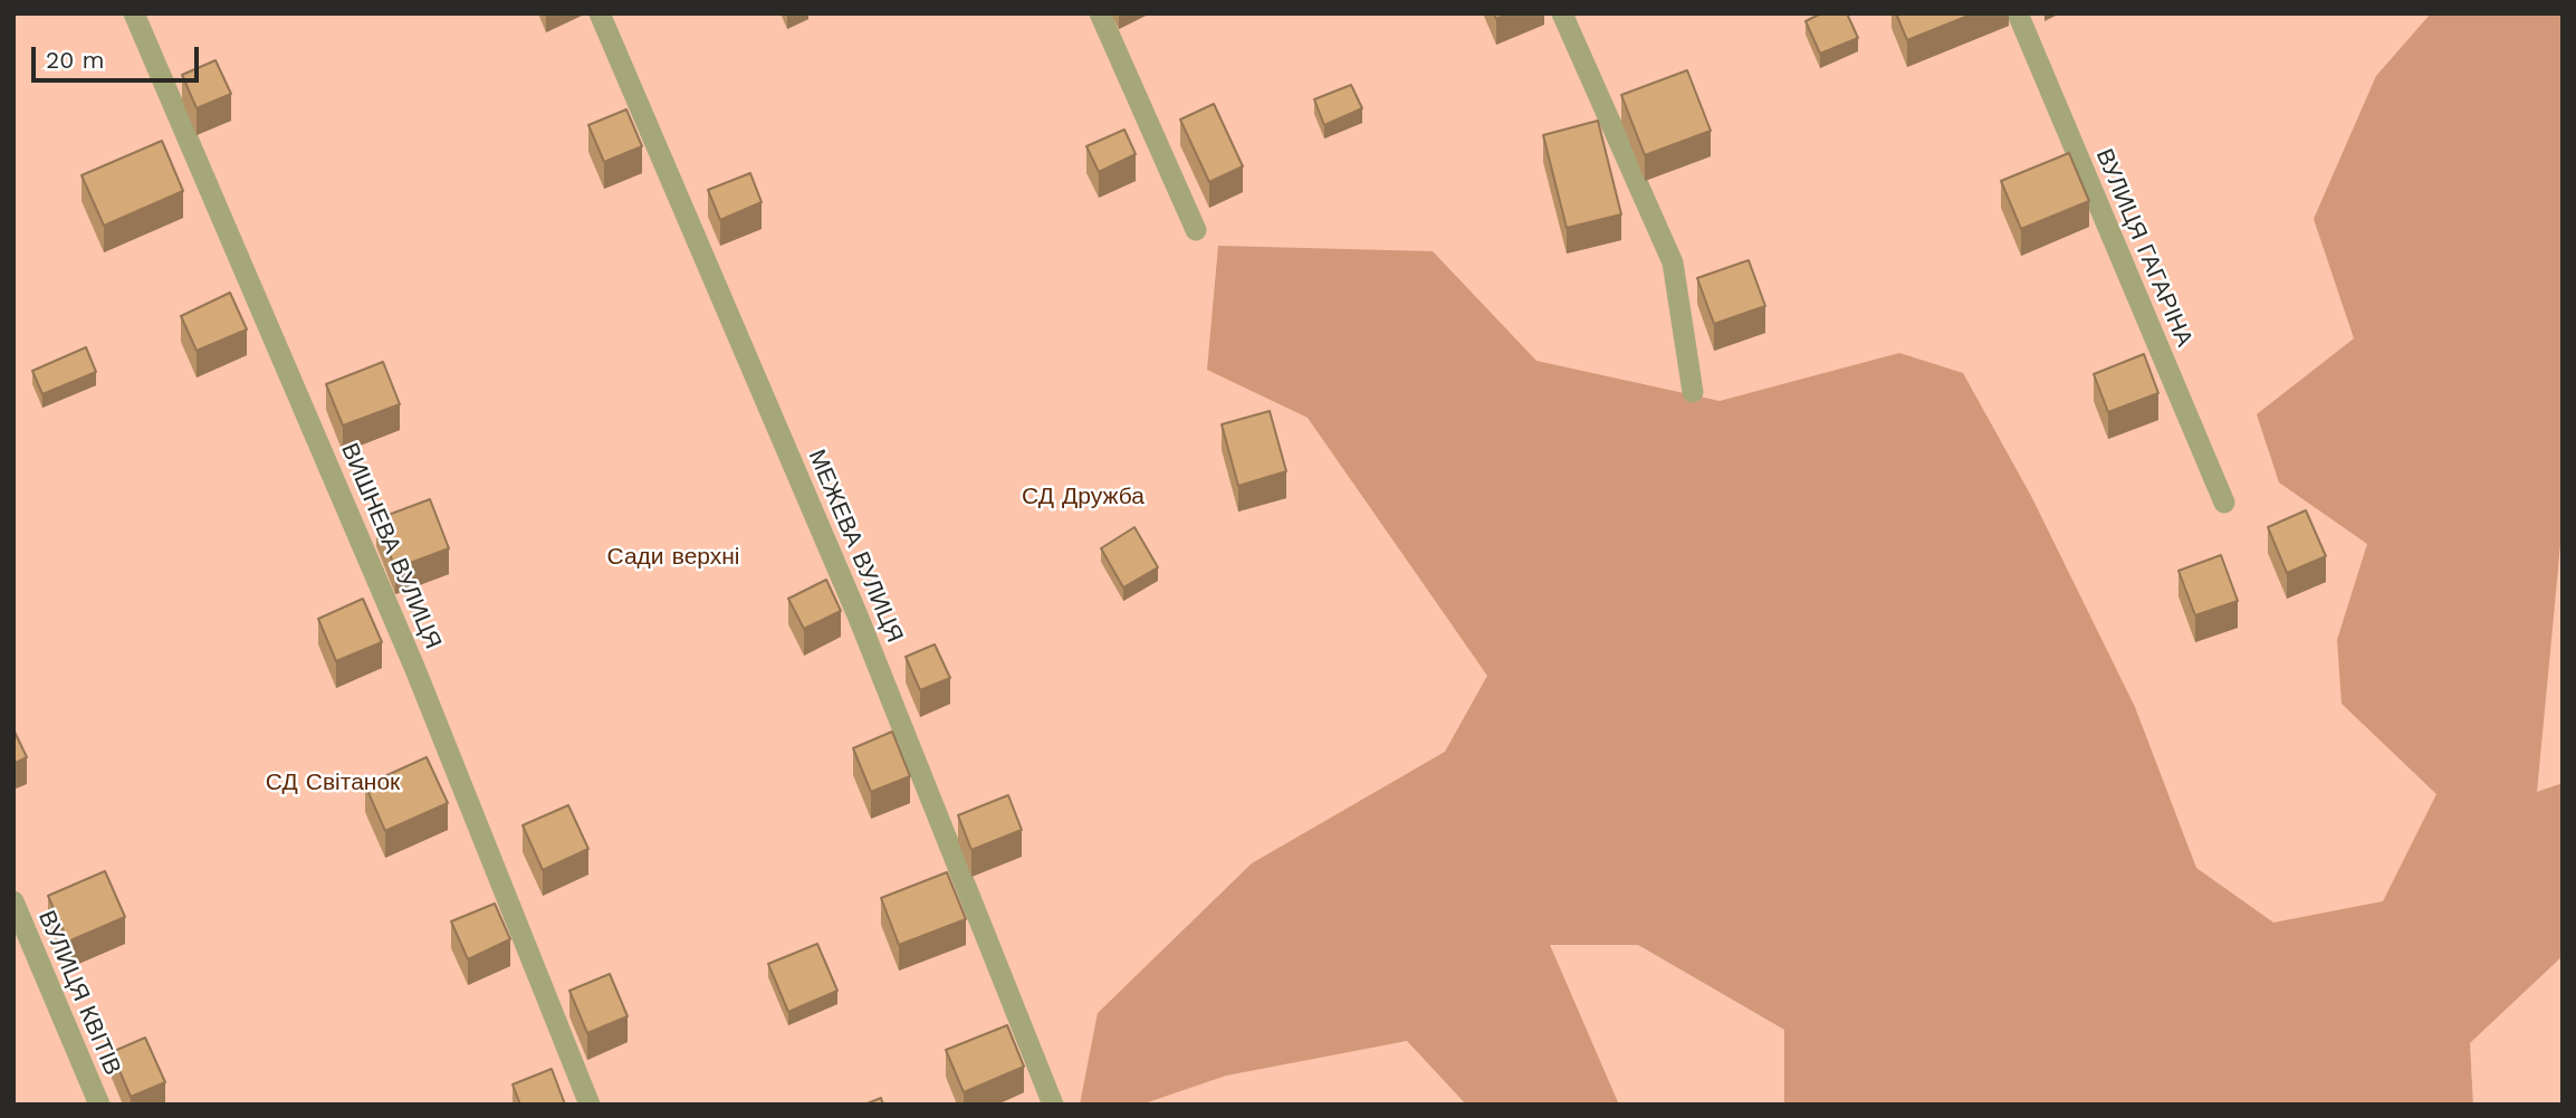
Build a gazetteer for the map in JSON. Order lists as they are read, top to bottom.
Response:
{
  "streets": {
    "lane": [
      "ВУЛИЦЯ ГАГАРІНА",
      "ВИШНЕВА ВУЛИЦЯ",
      "МЕЖЕВА ВУЛИЦЯ",
      "ВУЛИЦЯ КВІТІВ"
    ]
  },
  "parks": ["СД Дружба", "Сади верхні", "СД Світанок"],
  "scale_bar": "20 m"
}
